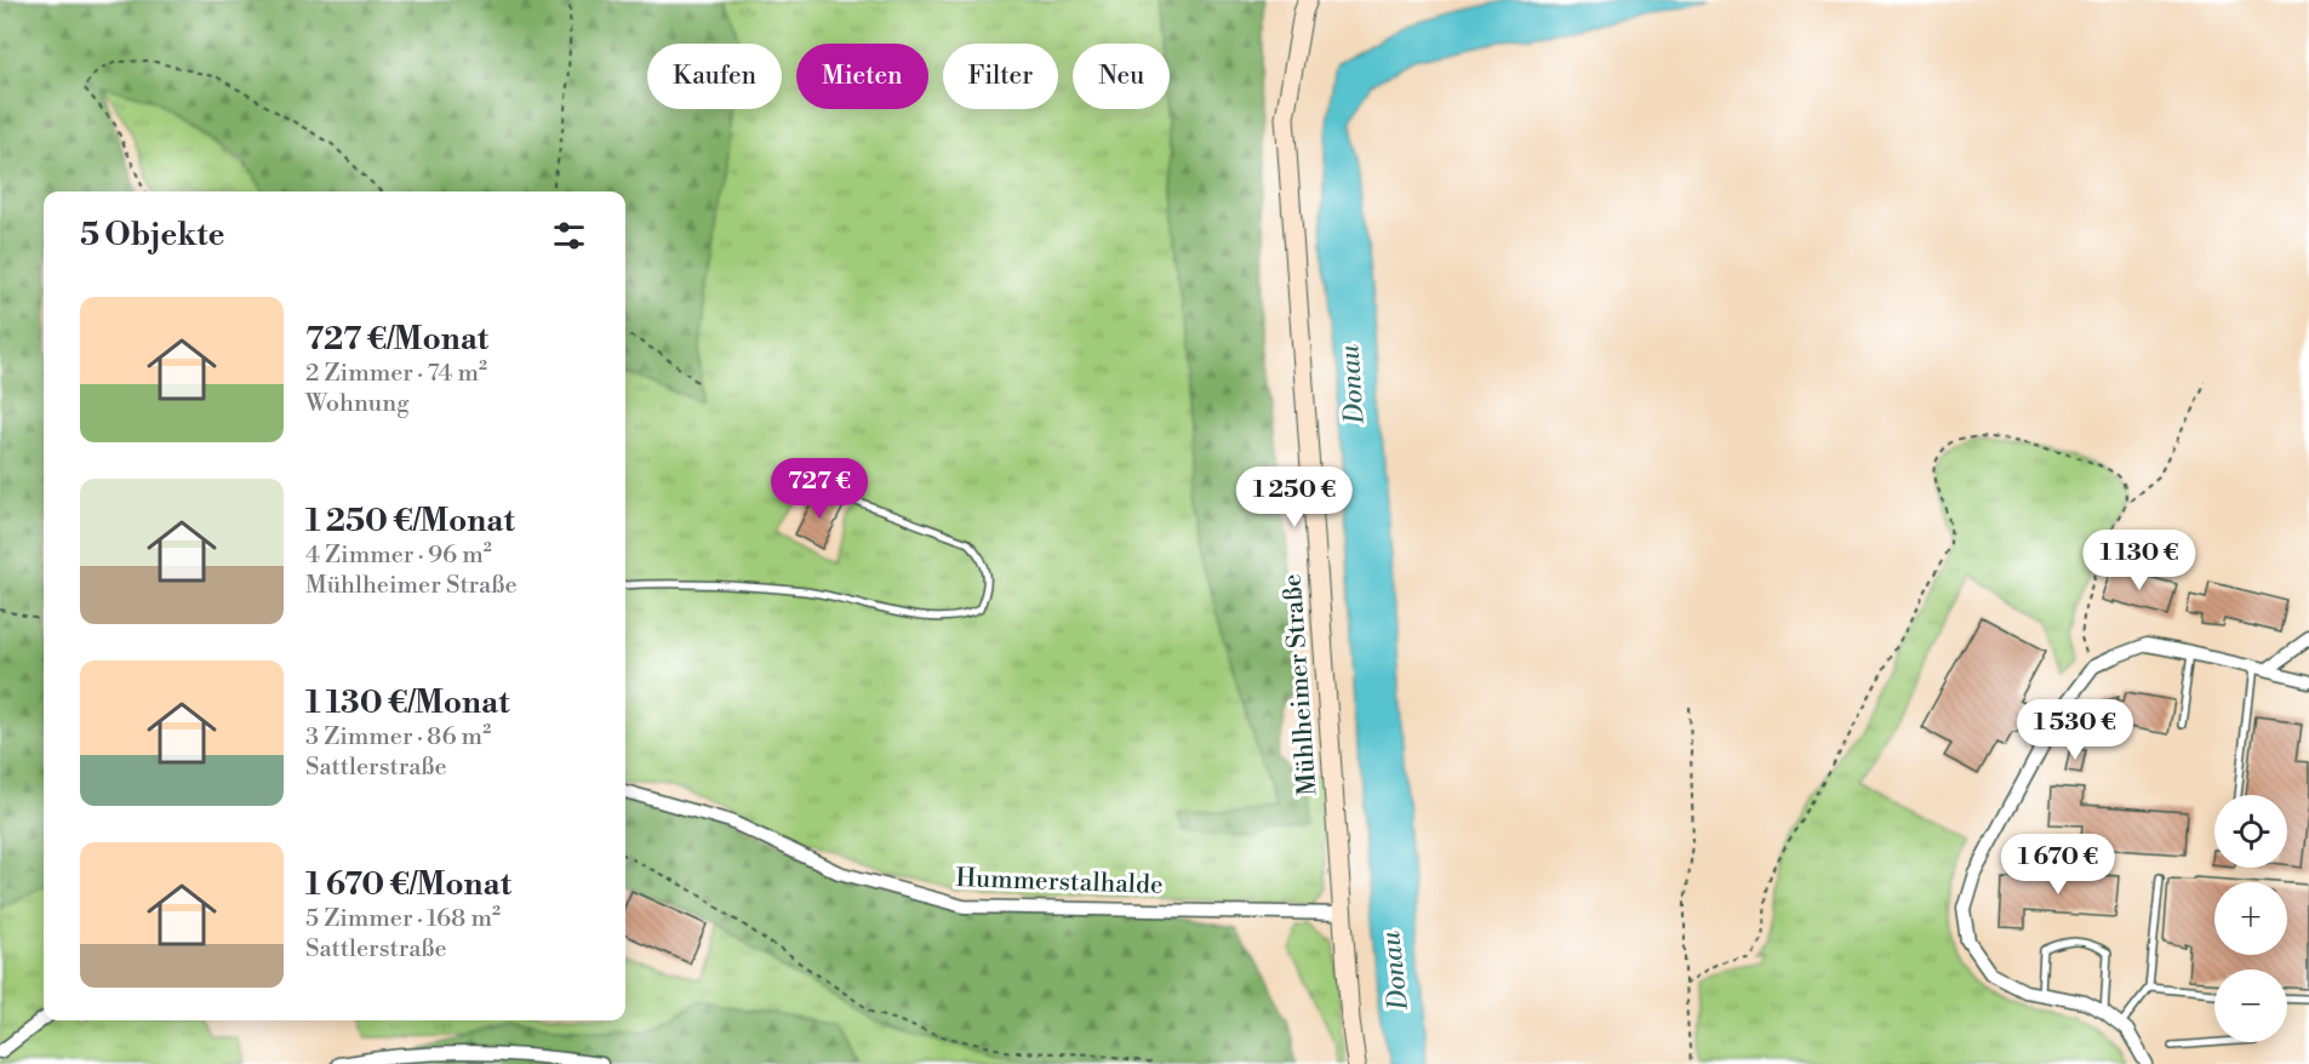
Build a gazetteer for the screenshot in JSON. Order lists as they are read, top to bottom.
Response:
{
  "streets": {
    "main road": ["Mühlheimer Straße"],
    "street": ["Hummerstalhalde"]
  },
  "crossings": [
    ["Mühlheimer Straße", "Hummerstalhalde"]
  ],
  "water": ["Donau"],
  "page": {
    "chip": [
      "Kaufen",
      "Mieten",
      "Filter",
      "Neu"
    ],
    "heading": "5 Objekte",
    "list": [
      {
        "name": "727 €/Monat",
        "note": "2 Zimmer · 74 m² · Wohnung"
      },
      {
        "name": "1 250 €/Monat",
        "note": "4 Zimmer · 96 m² · Mühlheimer Straße"
      },
      {
        "name": "1 130 €/Monat",
        "note": "3 Zimmer · 86 m² · Sattlerstraße"
      },
      {
        "name": "1 670 €/Monat",
        "note": "5 Zimmer · 168 m² · Sattlerstraße"
      }
    ],
    "price": [
      "727 €",
      "1 250 €",
      "1 130 €",
      "1 530 €",
      "1 670 €"
    ],
    "map_buttons": ["+", "−"]
  }
}
